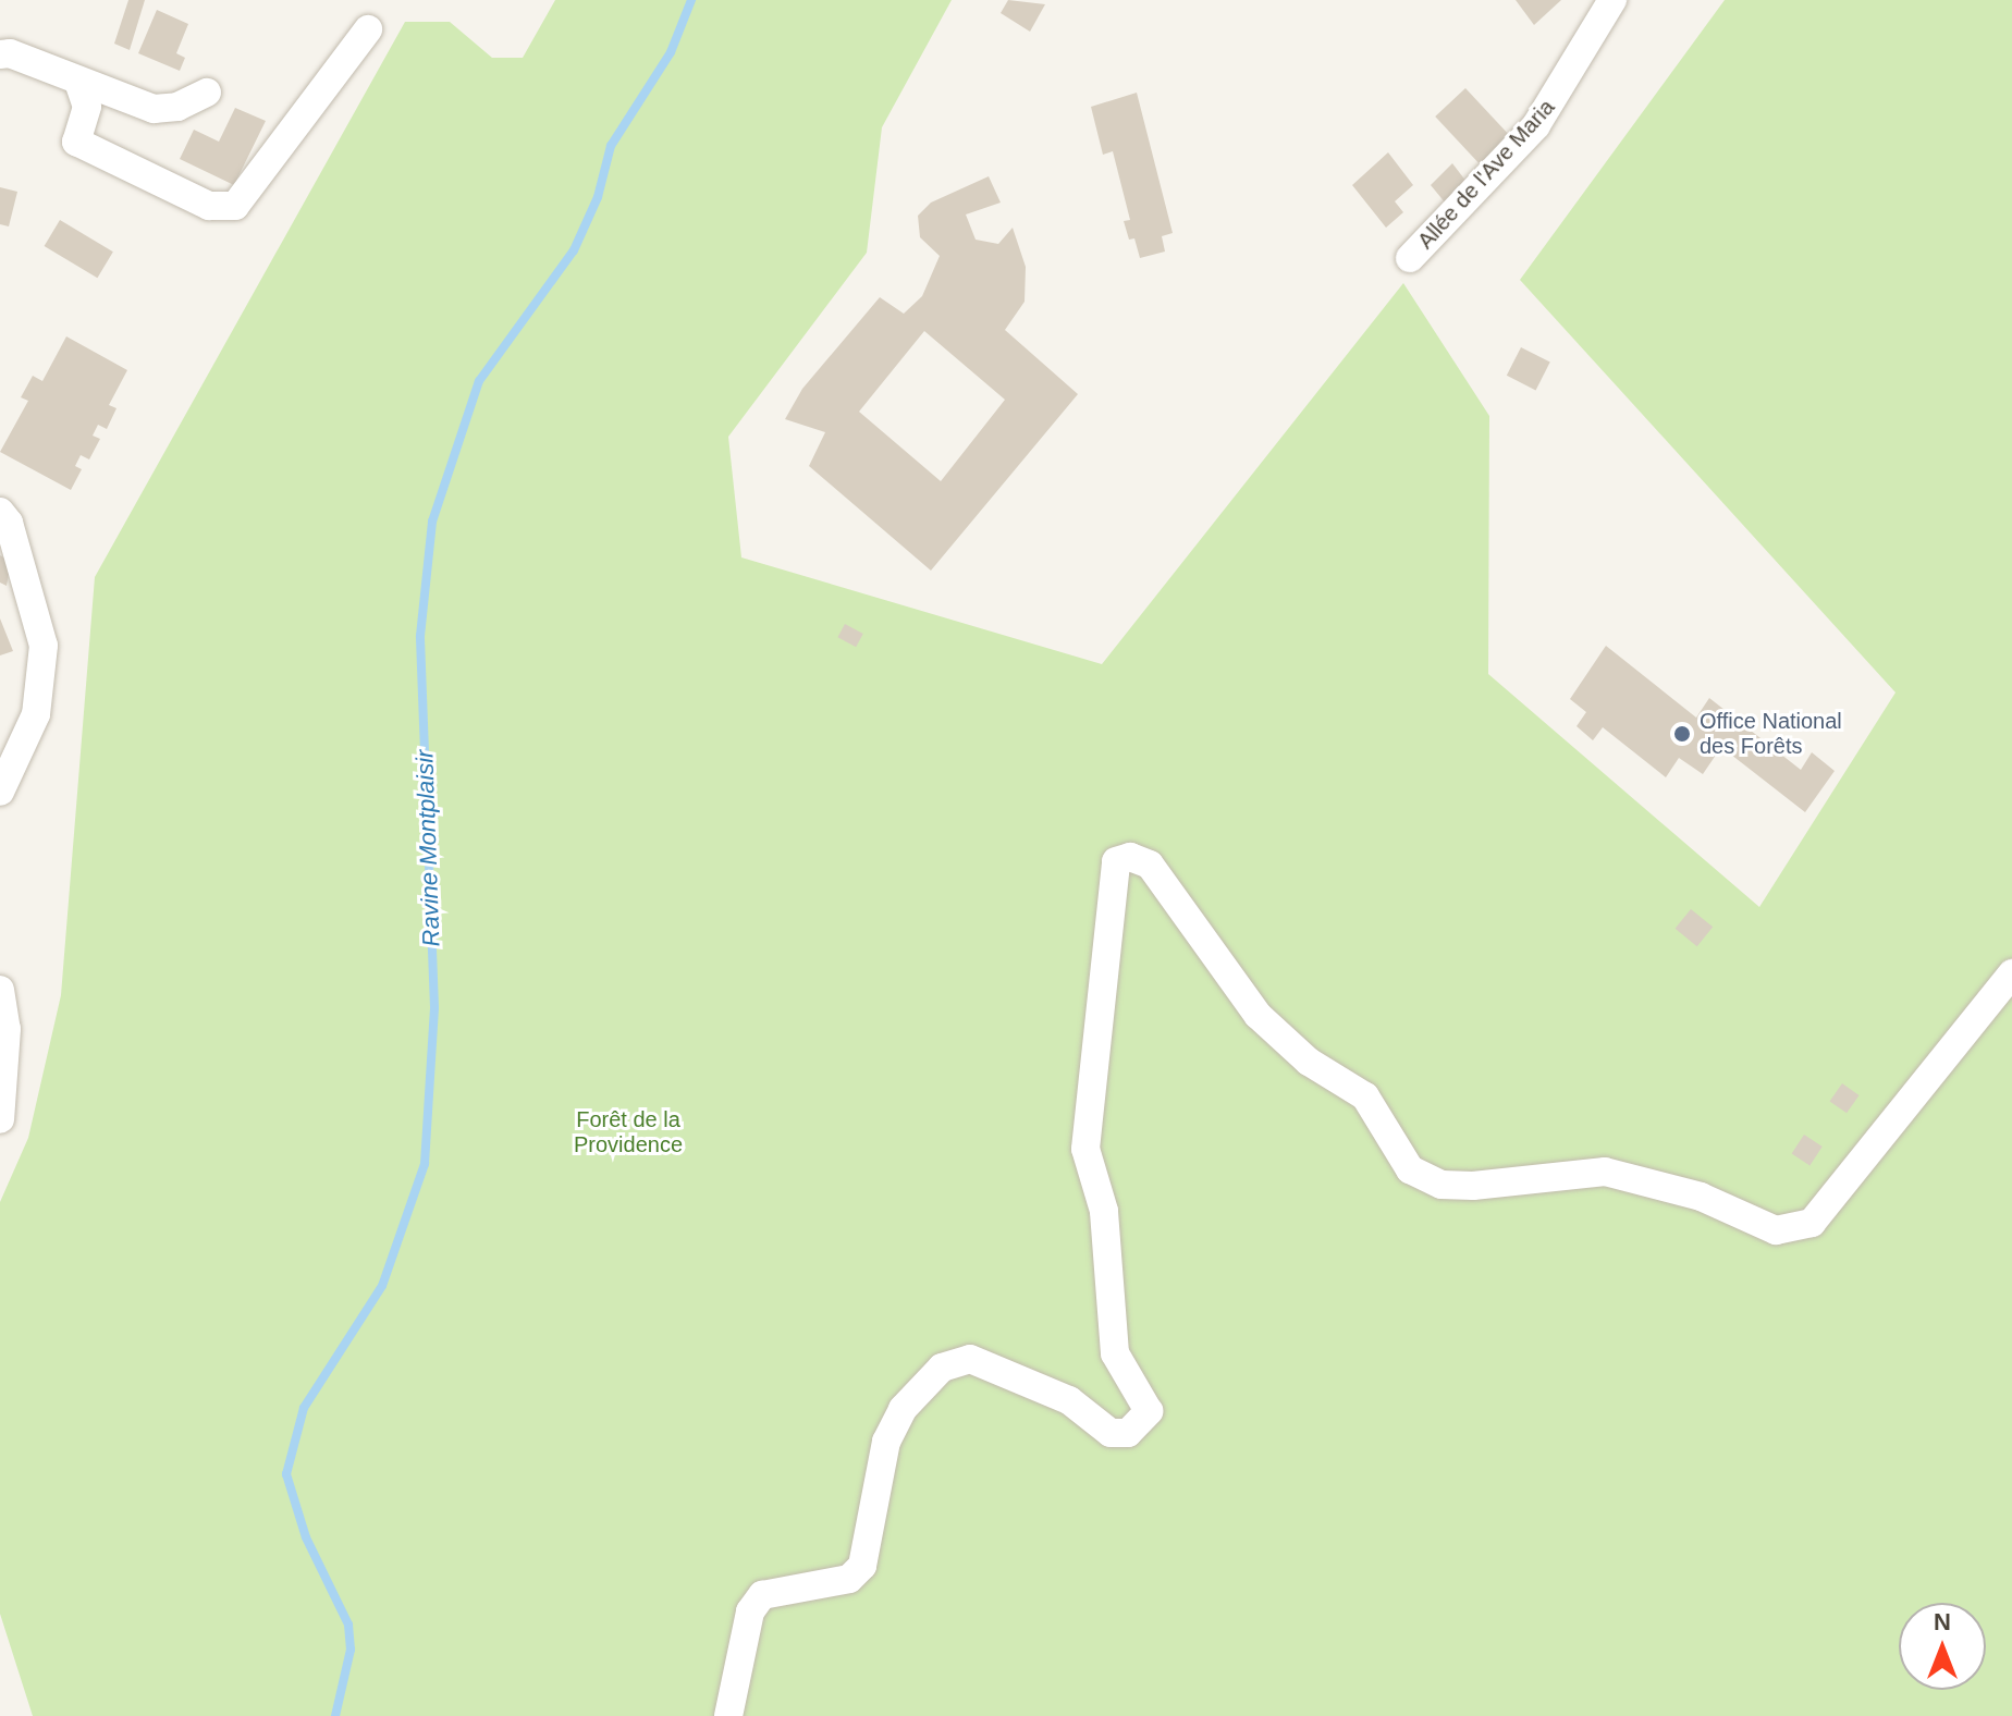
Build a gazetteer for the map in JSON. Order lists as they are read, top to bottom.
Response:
{
  "streets": {
    "street": ["Allée de l'Ave Maria"]
  },
  "water": ["Ravine Montplaisir"],
  "parks": ["Forêt de la Providence"],
  "places": ["Office National des Forêts"],
  "north": "top"
}
